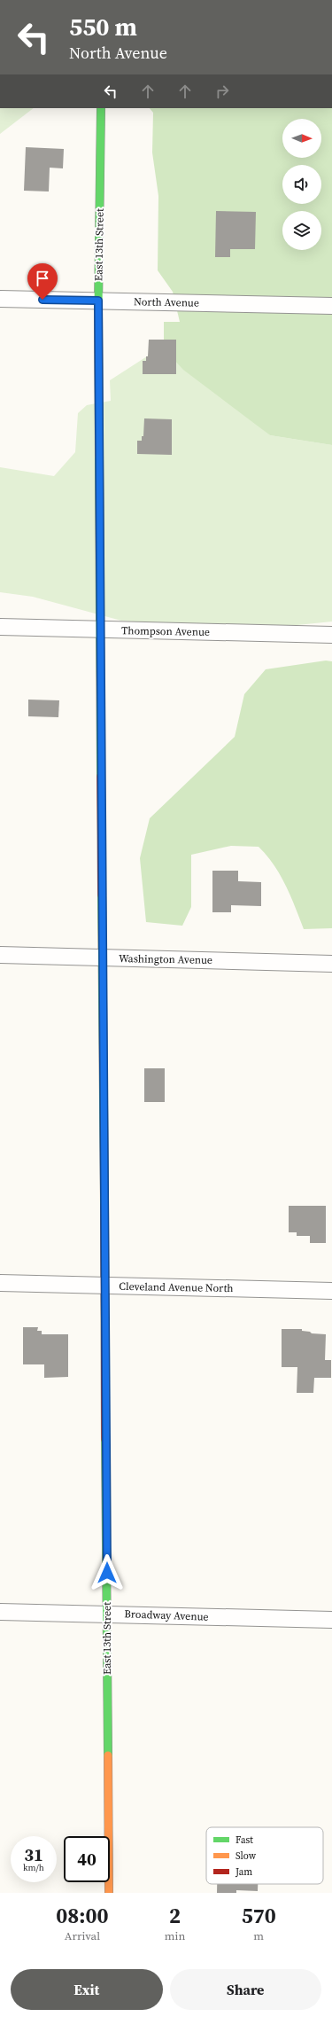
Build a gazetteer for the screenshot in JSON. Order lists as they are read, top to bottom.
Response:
{
  "streets": {
    "street": [
      "East 13th Street",
      "North Avenue",
      "Thompson Avenue",
      "Washington Avenue",
      "Cleveland Avenue North",
      "Broadway Avenue"
    ]
  },
  "crossings": [
    ["East 13th Street", "North Avenue"],
    ["East 13th Street", "Thompson Avenue"],
    ["East 13th Street", "Washington Avenue"],
    ["East 13th Street", "Cleveland Avenue North"],
    ["East 13th Street", "Broadway Avenue"]
  ],
  "legend": ["Fast", "Slow", "Jam"],
  "north": "right",
  "page": {
    "turn": ["550 m", "North Avenue"],
    "speed": "31 km/h",
    "limit": "40",
    "eta": [
      "08:00",
      "Arrival",
      "2",
      "min",
      "570",
      "m"
    ],
    "buttons": ["Exit", "Share"]
  }
}
